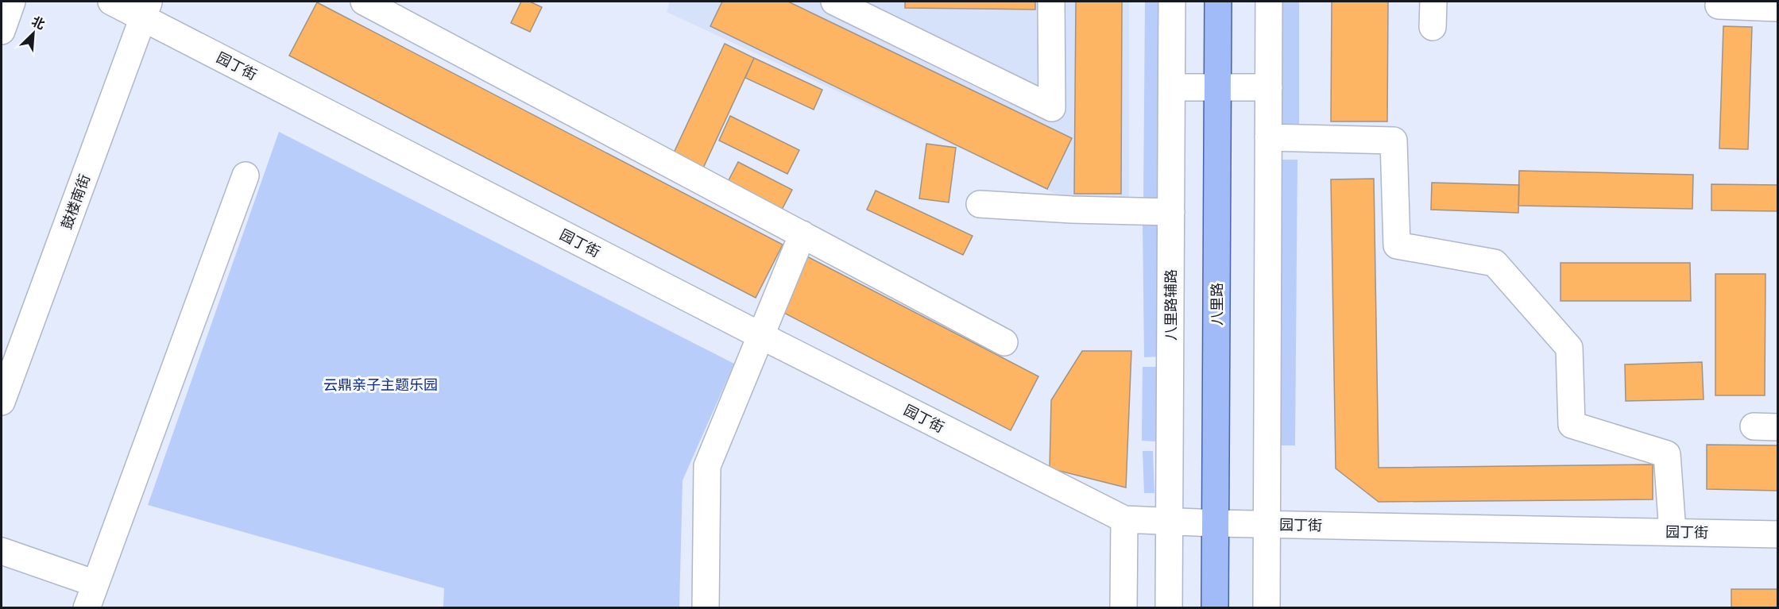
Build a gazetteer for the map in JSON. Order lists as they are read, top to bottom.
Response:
{
  "streets": {
    "main road": ["八里路"],
    "street": ["园丁街", "鼓楼南街", "八里路辅路"]
  },
  "crossings": [
    ["园丁街", "鼓楼南街"],
    ["园丁街", "八里路"],
    ["园丁街", "八里路辅路"]
  ],
  "parks": ["云鼎亲子主题乐园"],
  "north": "top right"
}
